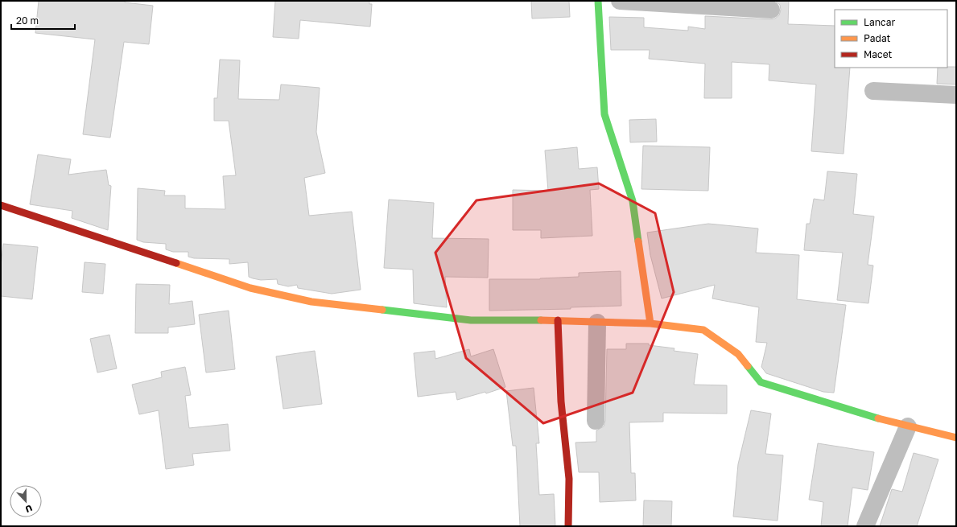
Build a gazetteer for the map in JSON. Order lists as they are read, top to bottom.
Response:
{
  "legend": ["Lancar", "Padat", "Macet"],
  "scale_bar": "20 m",
  "north": "bottom"
}
